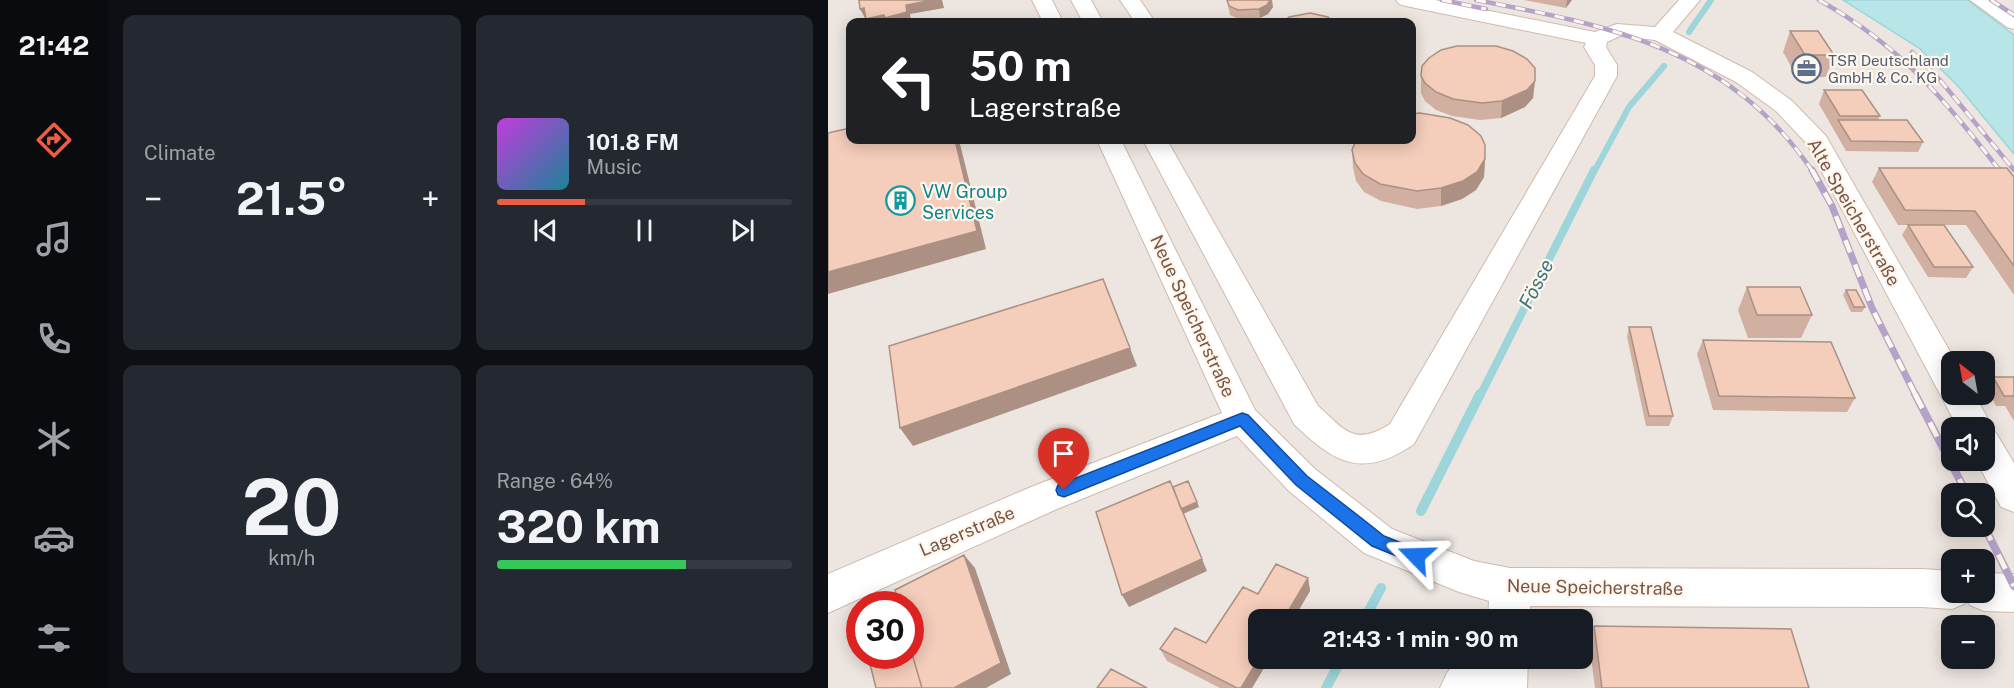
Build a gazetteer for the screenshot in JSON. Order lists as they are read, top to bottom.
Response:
{
  "streets": {
    "street": ["Alte Speicherstraße", "Neue Speicherstraße", "Lagerstraße"]
  },
  "crossings": [
    ["Neue Speicherstraße", "Lagerstraße"]
  ],
  "water": ["Fösse"],
  "places": {
    "office": ["TSR Deutschland GmbH & Co. KG"],
    "building": ["VW Group Services"]
  },
  "north": "top left",
  "page": {
    "tabs": "21:42",
    "tile": [
      "Climate",
      ["20", "km/h"],
      ["Range · 64%", "320 km"]
    ],
    "turn": ["50 m", "Lagerstraße"],
    "song": ["101.8 FM", "Music"],
    "heat": ["−", "21.5°", "+"],
    "map_buttons": ["+", "−"],
    "limit": "30",
    "trip": "21:43 · 1 min · 90 m"
  }
}
